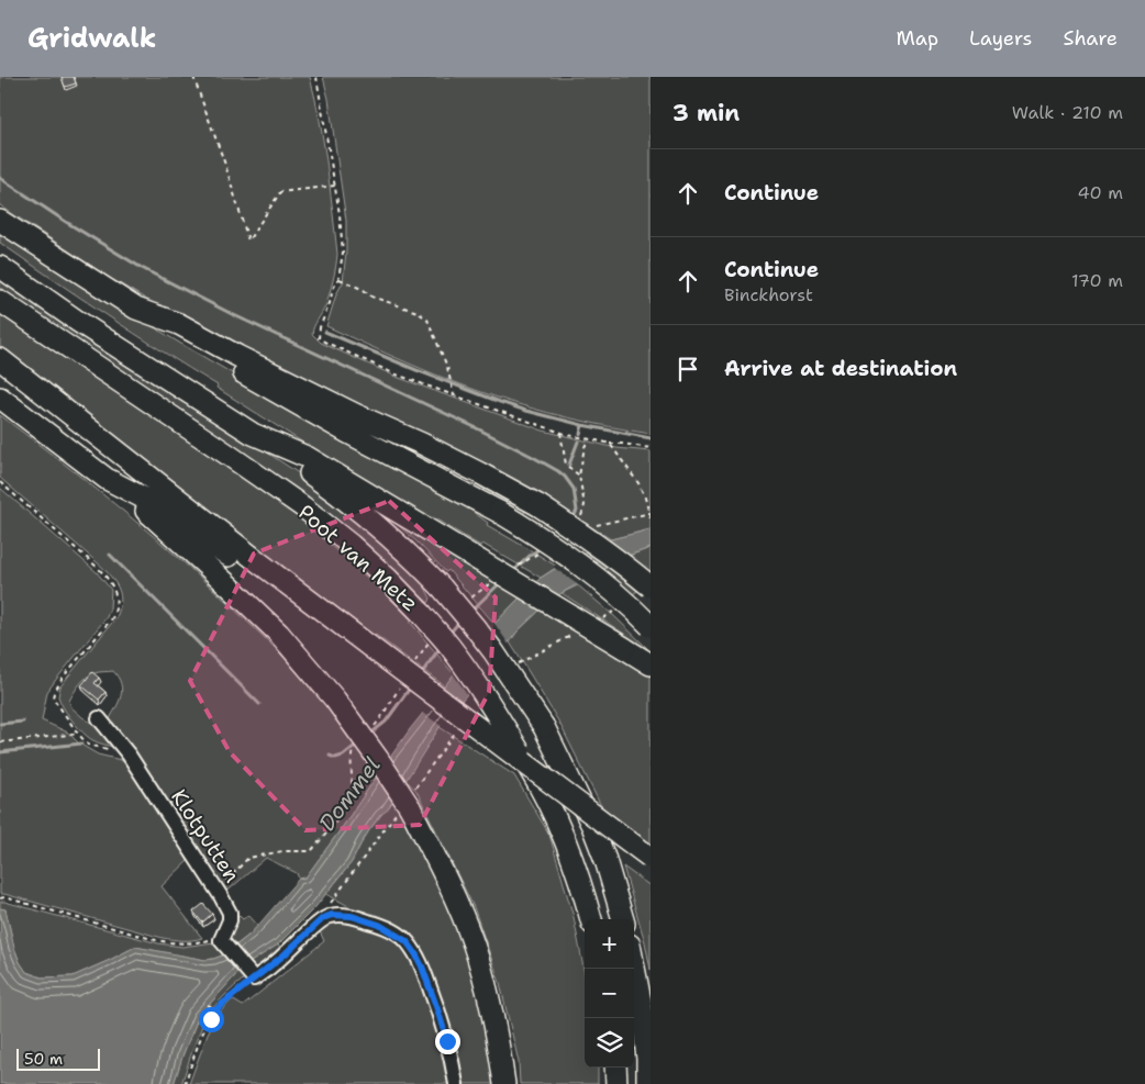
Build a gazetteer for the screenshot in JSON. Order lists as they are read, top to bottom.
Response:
{
  "streets": {
    "highway": ["Poot van Metz"],
    "street": ["Klotputten"]
  },
  "water": ["Dommel"],
  "scale_bar": "50 m",
  "page": {
    "header": "Gridwalk",
    "nav": ["Map", "Layers", "Share"],
    "heading": ["3 min", "Walk · 210 m"],
    "list": [
      ["Continue", "40 m"],
      ["Continue", "Binckhorst", "170 m"],
      "Arrive at destination"
    ],
    "map_buttons": ["+", "−"],
    "scale": "50 m"
  }
}
